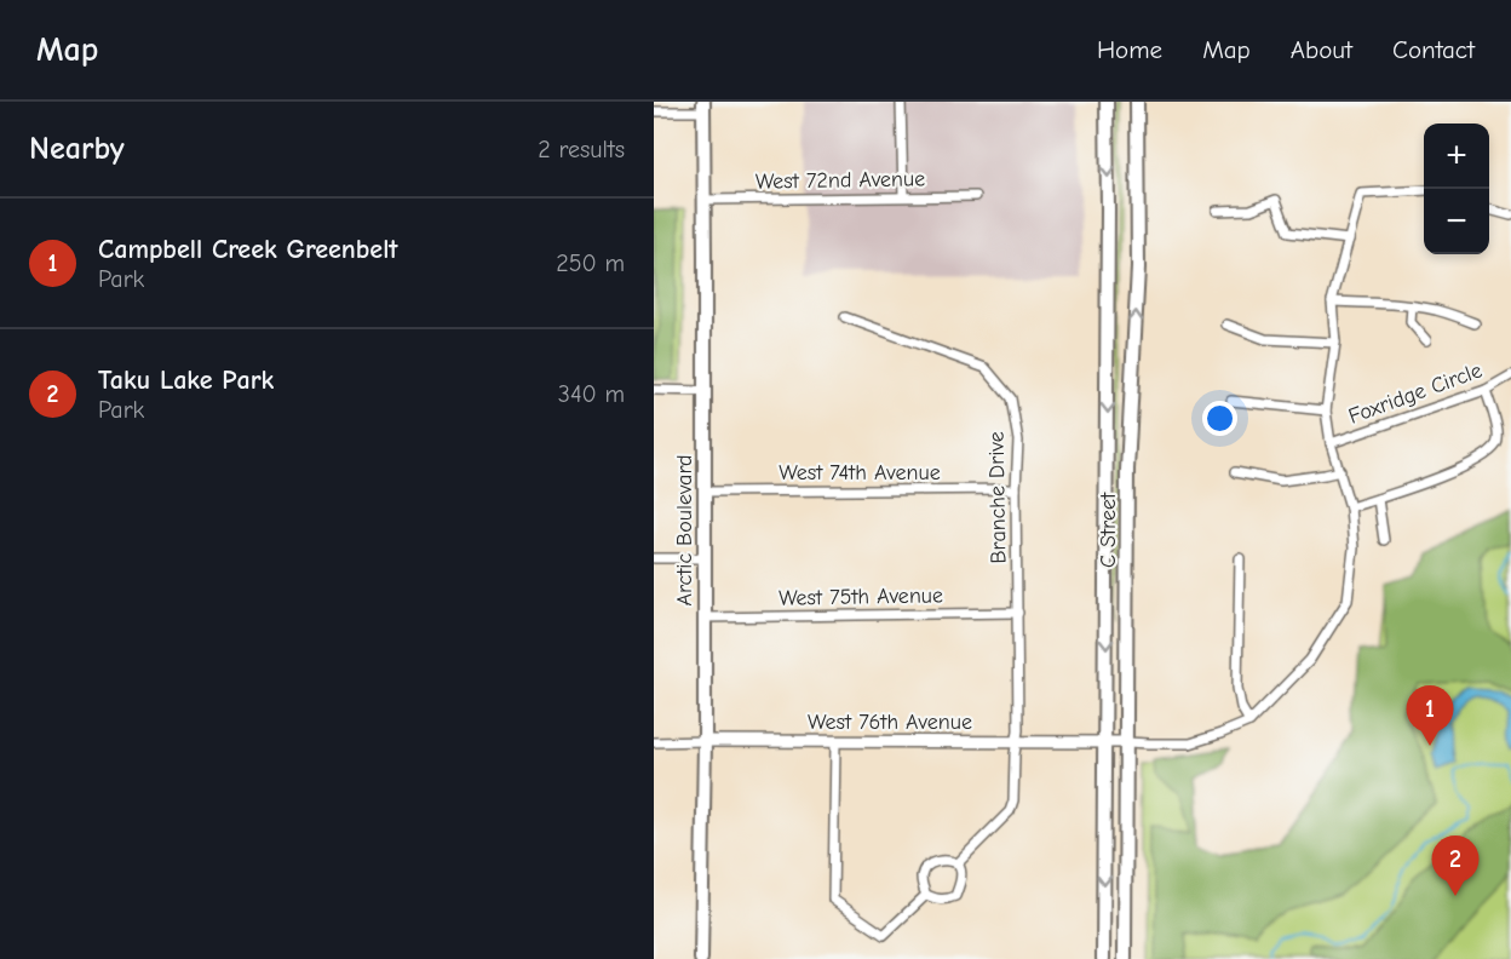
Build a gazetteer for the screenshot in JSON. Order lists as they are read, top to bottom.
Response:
{
  "streets": {
    "main road": ["Arctic Boulevard", "C Street"],
    "street": [
      "West 72nd Avenue",
      "Foxridge Circle",
      "West 74th Avenue",
      "Branche Drive",
      "West 75th Avenue",
      "West 76th Avenue"
    ]
  },
  "crossings": [
    ["West 72nd Avenue", "Arctic Boulevard"],
    ["West 74th Avenue", "Branche Drive"],
    ["West 74th Avenue", "Arctic Boulevard"],
    ["Branche Drive", "West 75th Avenue"],
    ["Branche Drive", "West 76th Avenue"],
    ["Arctic Boulevard", "West 75th Avenue"],
    ["Arctic Boulevard", "West 76th Avenue"],
    ["C Street", "West 76th Avenue"]
  ],
  "page": {
    "header": "Map",
    "nav": [
      "Home",
      "Map",
      "About",
      "Contact"
    ],
    "heading": ["Nearby", "2 results"],
    "map_buttons": ["+", "−"],
    "list": [
      {
        "mark": "1",
        "name": "Campbell Creek Greenbelt",
        "note": "Park",
        "value": "250 m"
      },
      {
        "mark": "2",
        "name": "Taku Lake Park",
        "note": "Park",
        "value": "340 m"
      }
    ],
    "pins": ["1", "2"]
  }
}
